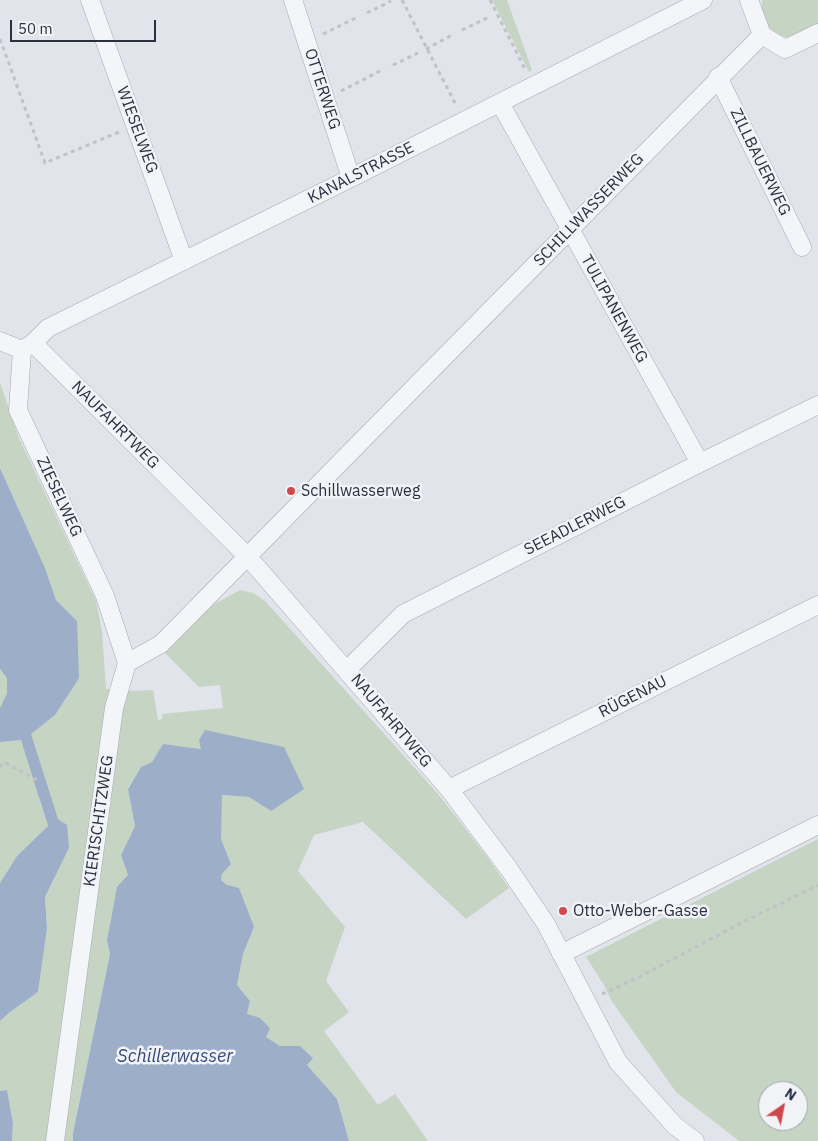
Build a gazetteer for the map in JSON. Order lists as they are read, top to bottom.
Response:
{
  "streets": {
    "street": [
      "OTTERWEG",
      "WIESELWEG",
      "ZILLBAUERWEG",
      "KANALSTRASSE",
      "SCHILLWASSERWEG",
      "TULIPANENWEG",
      "NAUFAHRTWEG",
      "ZIESELWEG",
      "SEEADLERWEG",
      "RÜGENAU",
      "KIERISCHITZWEG"
    ]
  },
  "crossings": [
    ["OTTERWEG", "KANALSTRASSE"],
    ["WIESELWEG", "KANALSTRASSE"],
    ["ZILLBAUERWEG", "SCHILLWASSERWEG"],
    ["KANALSTRASSE", "TULIPANENWEG"],
    ["KANALSTRASSE", "NAUFAHRTWEG"],
    ["KANALSTRASSE", "ZIESELWEG"],
    ["SCHILLWASSERWEG", "TULIPANENWEG"],
    ["SCHILLWASSERWEG", "NAUFAHRTWEG"],
    ["TULIPANENWEG", "SEEADLERWEG"],
    ["NAUFAHRTWEG", "ZIESELWEG"],
    ["NAUFAHRTWEG", "SEEADLERWEG"],
    ["NAUFAHRTWEG", "RÜGENAU"],
    ["ZIESELWEG", "KIERISCHITZWEG"]
  ],
  "water": ["Schillerwasser"],
  "places": ["Schillwasserweg", "Otto-Weber-Gasse"],
  "scale_bar": "50 m",
  "north": "top right"
}
